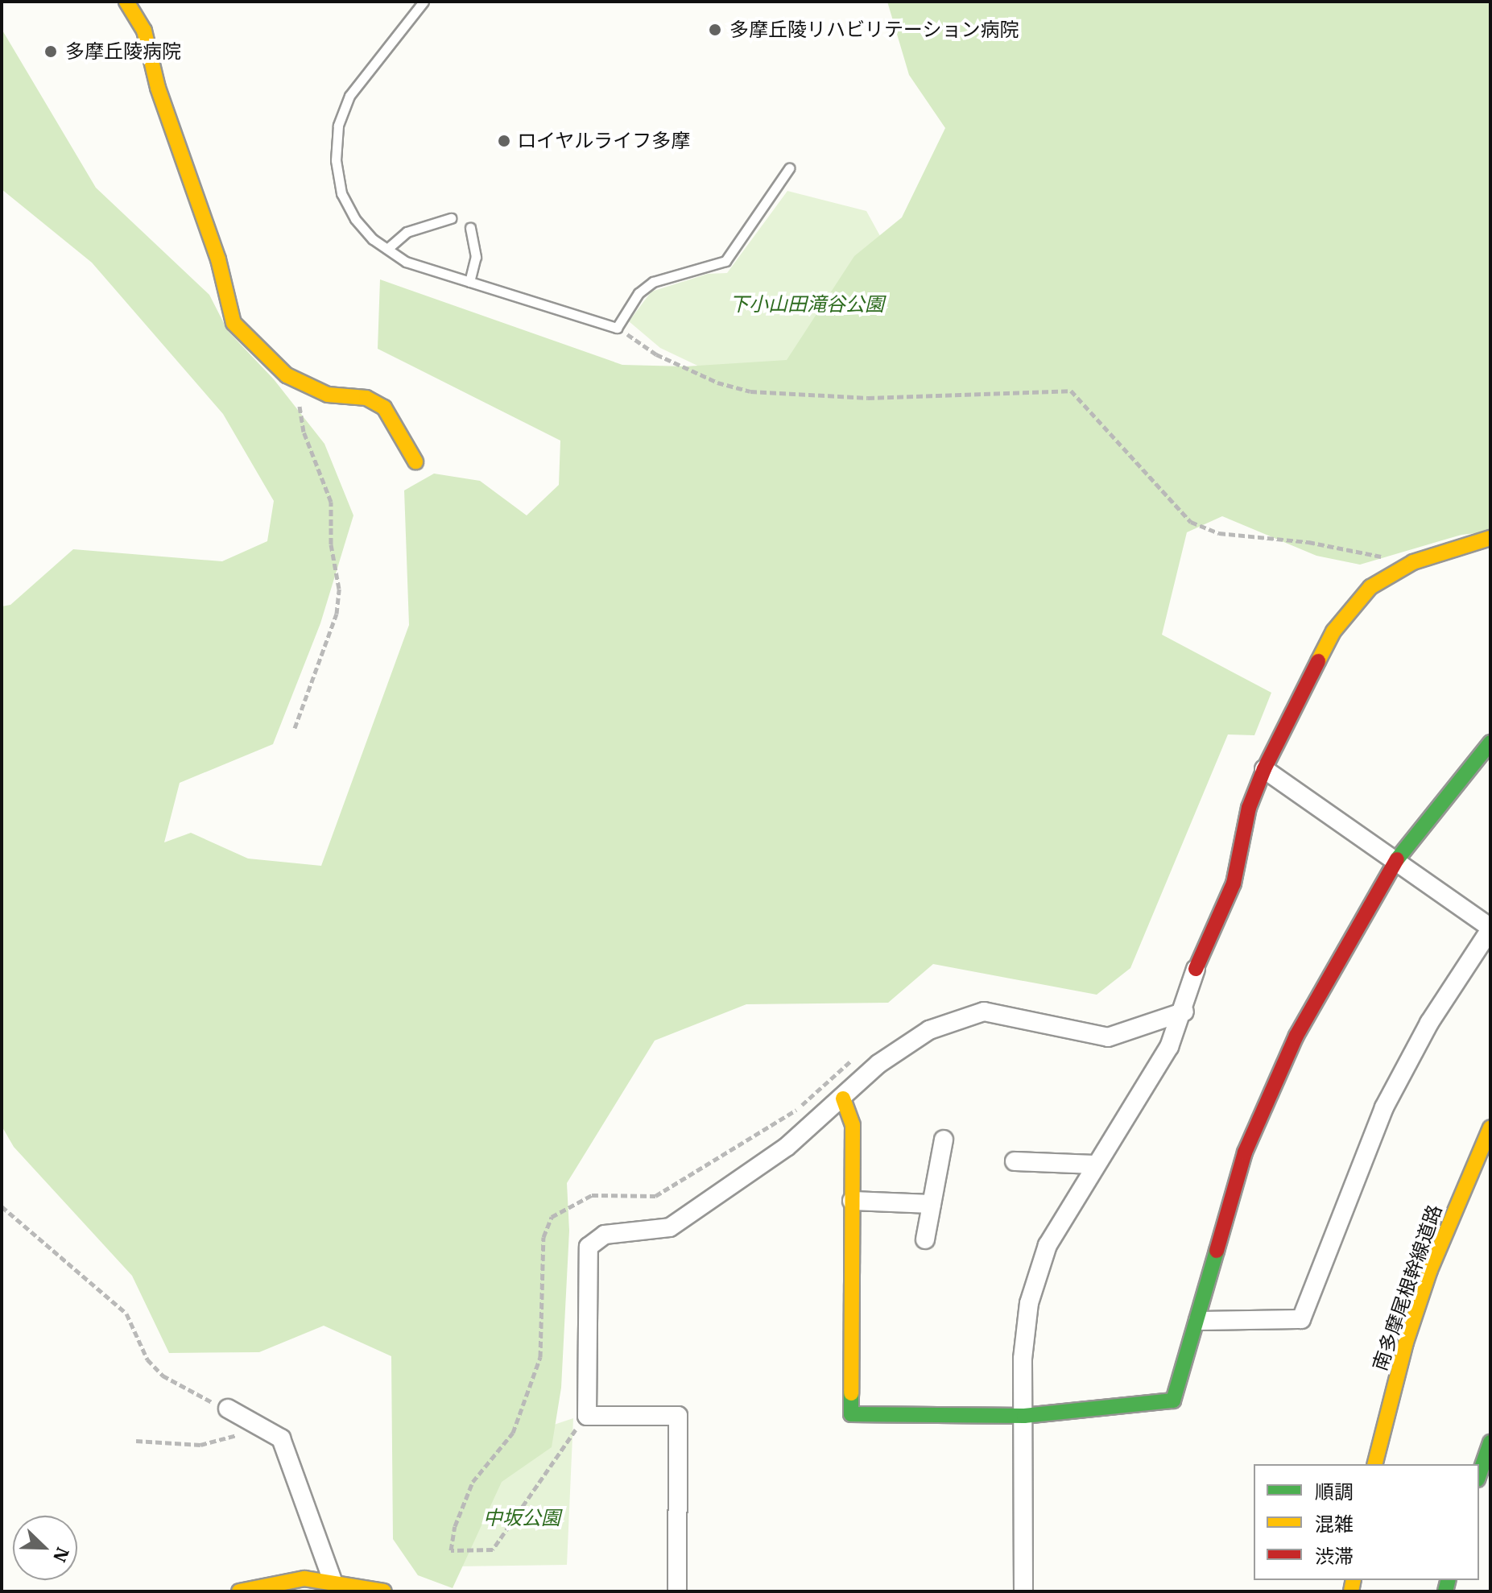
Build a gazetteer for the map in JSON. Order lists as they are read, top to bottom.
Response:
{
  "streets": {
    "street": ["南多摩尾根幹線道路"]
  },
  "parks": ["下小山田滝谷公園", "中坂公園"],
  "places": ["多摩丘陵リハビリテーション病院", "多摩丘陵病院", "ロイヤルライフ多摩"],
  "legend": ["順調", "混雑", "渋滞"],
  "north": "bottom right"
}
